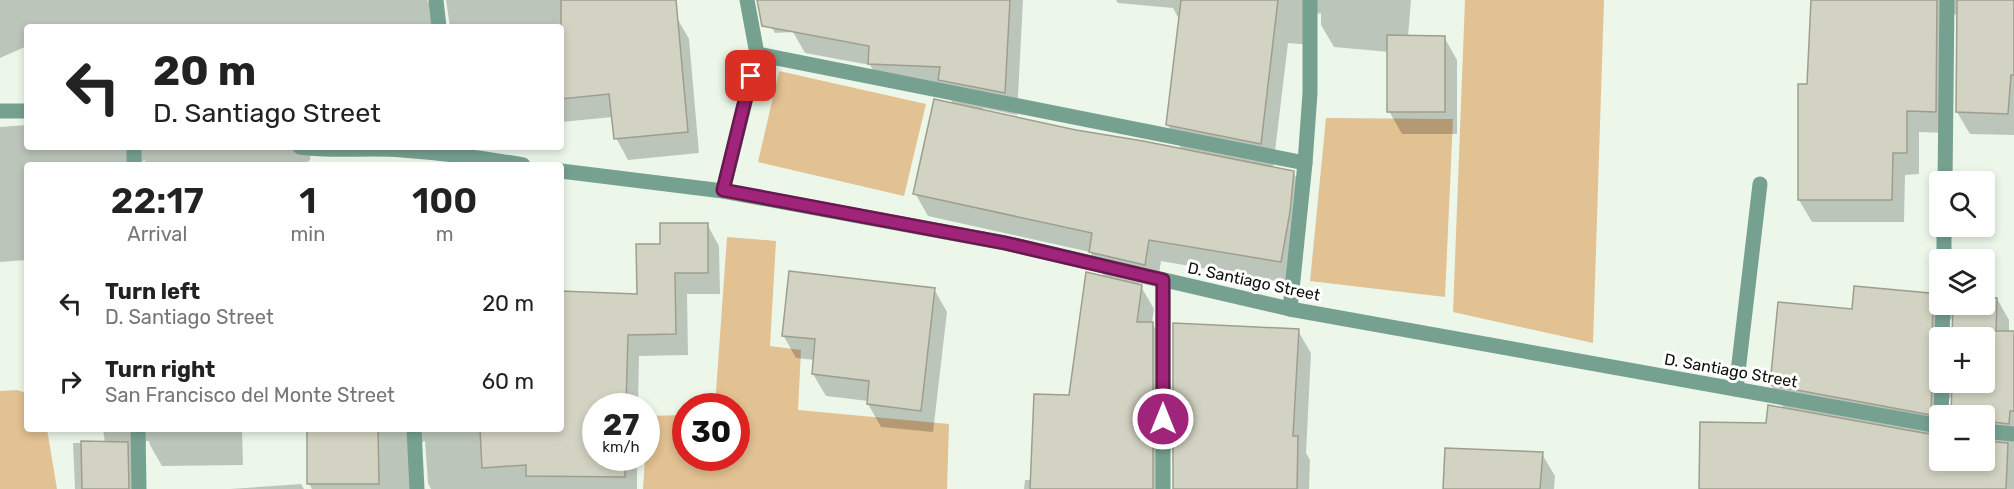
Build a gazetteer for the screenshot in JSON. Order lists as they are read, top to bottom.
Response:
{
  "streets": {
    "street": ["D. Santiago Street"]
  },
  "page": {
    "turn": ["20 m", "D. Santiago Street"],
    "eta": [
      "22:17",
      "Arrival",
      "1",
      "min",
      "100",
      "m"
    ],
    "map_buttons": ["+", "−"],
    "list": [
      {
        "name": "Turn left",
        "note": "D. Santiago Street",
        "value": "20 m"
      },
      {
        "name": "Turn right",
        "note": "San Francisco del Monte Street",
        "value": "60 m"
      }
    ],
    "speed": "27 km/h",
    "limit": "30"
  }
}
